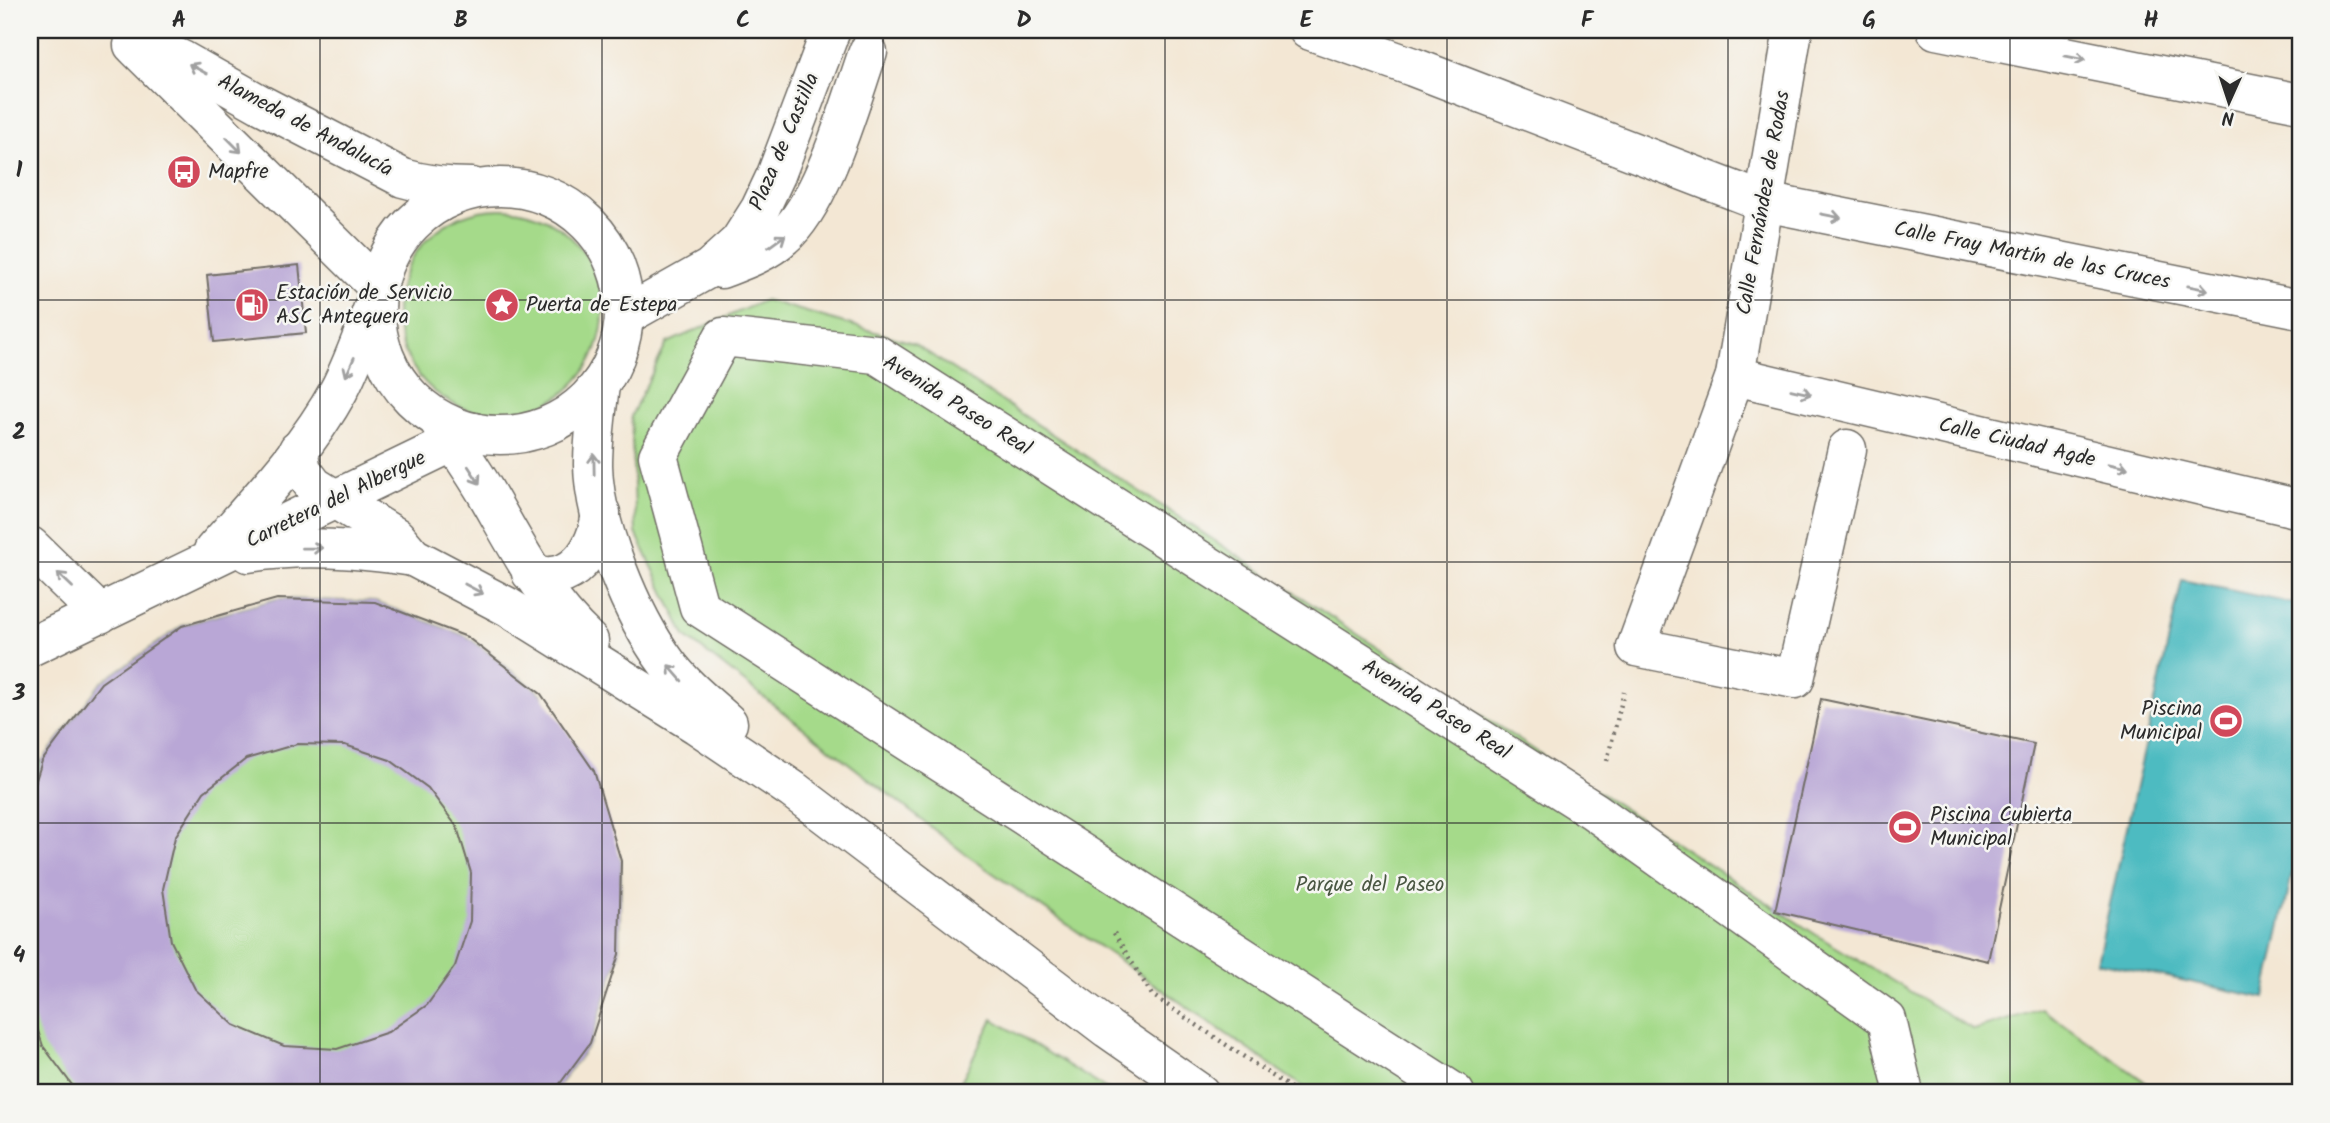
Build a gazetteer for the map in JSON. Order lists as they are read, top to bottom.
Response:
{
  "streets": {
    "street": [
      "Alameda de Andalucía",
      "Plaza de Castilla",
      "Calle Fernández de Rodas",
      "Calle Fray Martín de las Cruces",
      "Avenida Paseo Real",
      "Calle Ciudad Agde",
      "Carretera del Albergue"
    ]
  },
  "crossings": [
    ["Alameda de Andalucía", "Plaza de Castilla"],
    ["Alameda de Andalucía", "Carretera del Albergue"],
    ["Plaza de Castilla", "Carretera del Albergue"],
    ["Calle Fernández de Rodas", "Calle Fray Martín de las Cruces"],
    ["Calle Fernández de Rodas", "Calle Ciudad Agde"]
  ],
  "one_way": ["Calle Ciudad Agde"],
  "parks": ["Parque del Paseo"],
  "places": {
    "bus stop": ["Mapfre"],
    "fuel station": ["Estación de Servicio ASC Antequera"],
    "place": ["Puerta de Estepa"],
    "sports": ["Piscina Municipal", "Piscina Cubierta Municipal"]
  },
  "north": "bottom",
  "grid": {
    "columns": [
      "A",
      "B",
      "C",
      "D",
      "E",
      "F",
      "G",
      "H"
    ],
    "rows": [
      "1",
      "2",
      "3",
      "4"
    ]
  }
}
